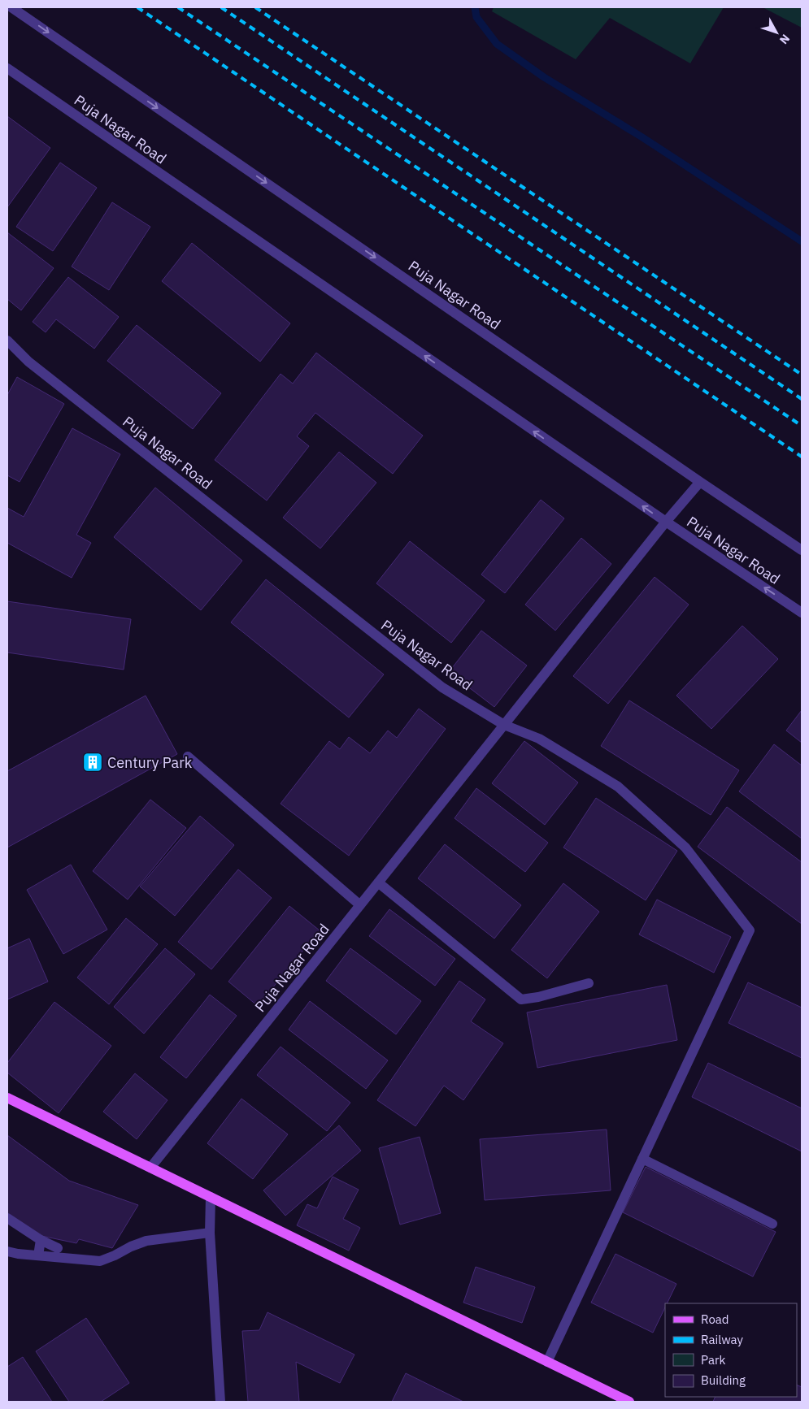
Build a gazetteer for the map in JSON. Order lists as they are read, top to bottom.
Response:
{
  "streets": {
    "street": ["Puja Nagar Road"]
  },
  "places": {
    "building": ["Century Park"]
  },
  "legend": [
    "Road",
    "Railway",
    "Park",
    "Building"
  ],
  "north": "bottom right"
}
